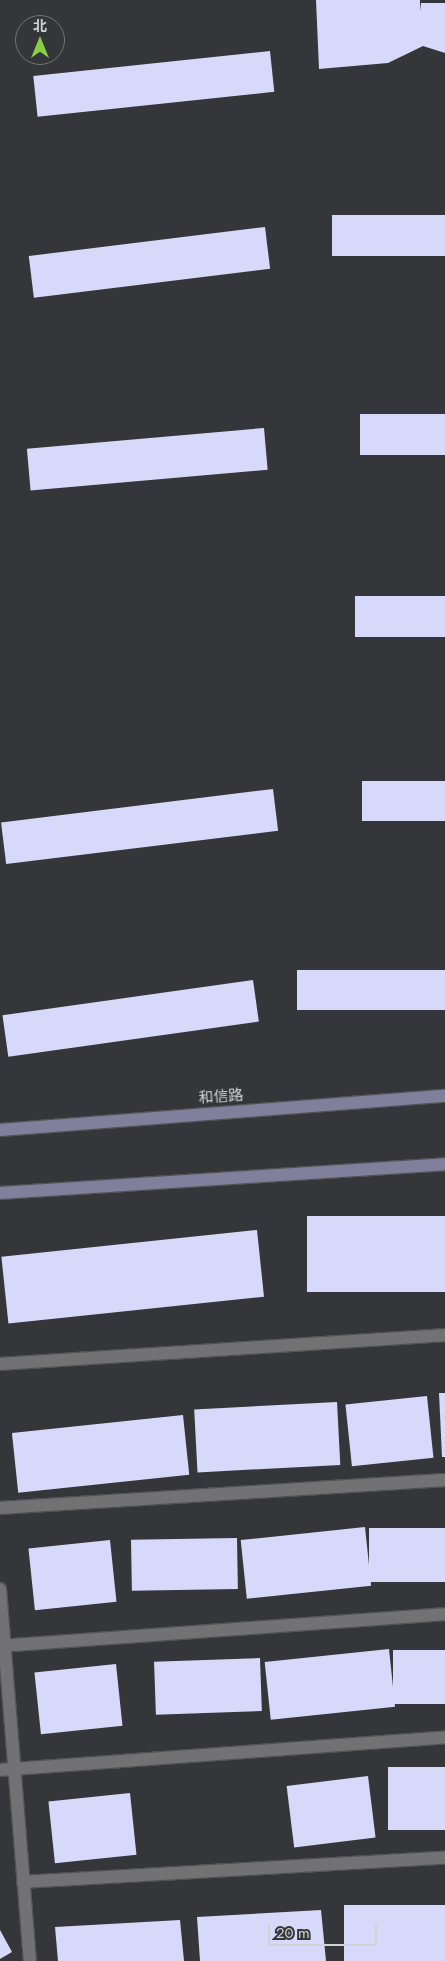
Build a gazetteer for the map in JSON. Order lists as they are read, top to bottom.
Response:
{
  "streets": {
    "street": ["和信路"]
  },
  "scale_bar": "20 m",
  "north": "top"
}
